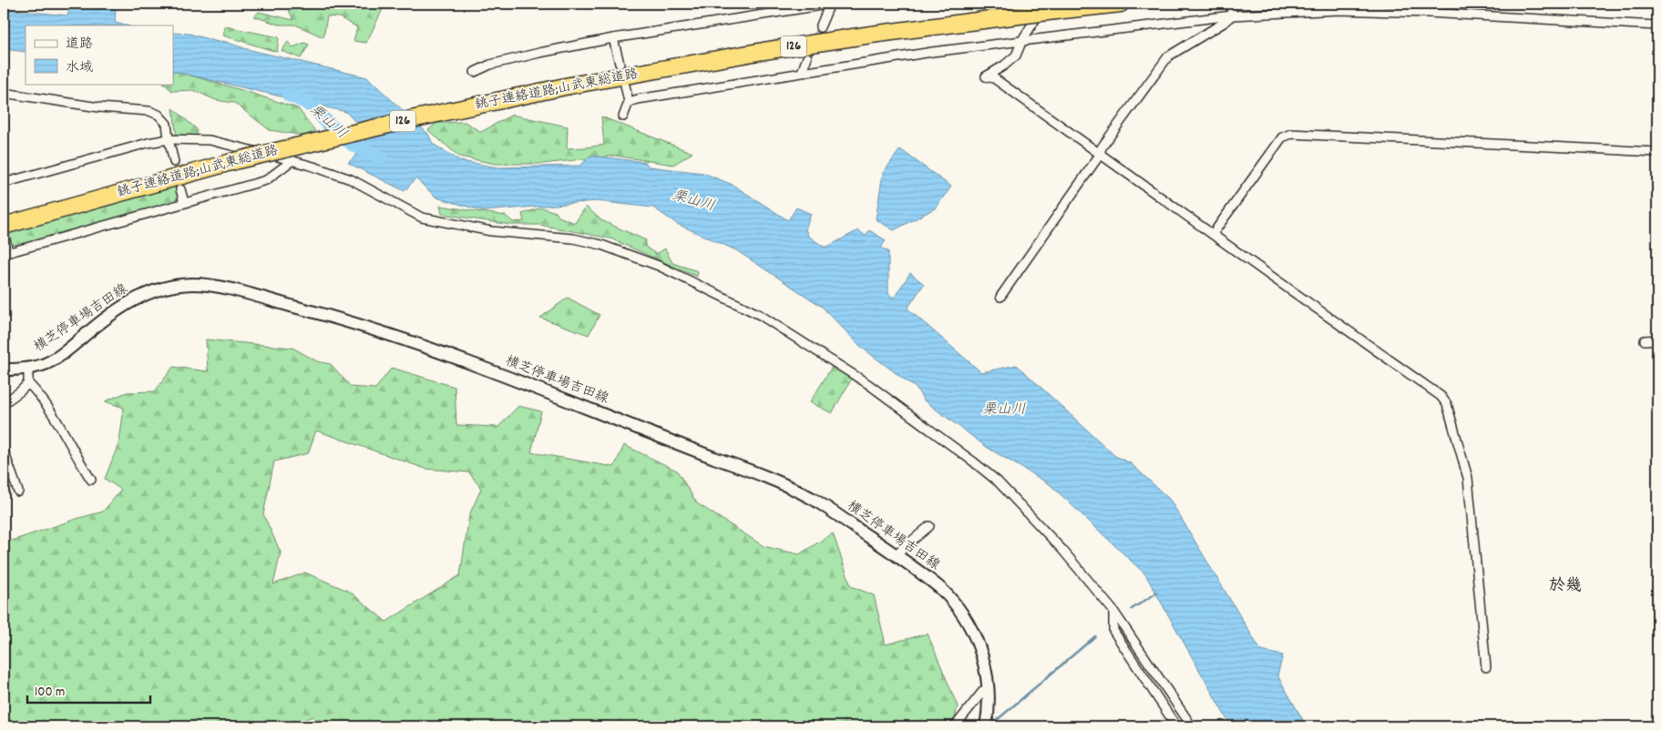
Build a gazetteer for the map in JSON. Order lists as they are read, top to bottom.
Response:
{
  "streets": {
    "highway": ["126", "銚子連絡道路;山武東総道路"],
    "main road": ["横芝停車場吉田線"]
  },
  "districts": ["於幾"],
  "water": ["栗山川"],
  "legend": ["道路", "水域"],
  "scale_bar": "100 m"
}
